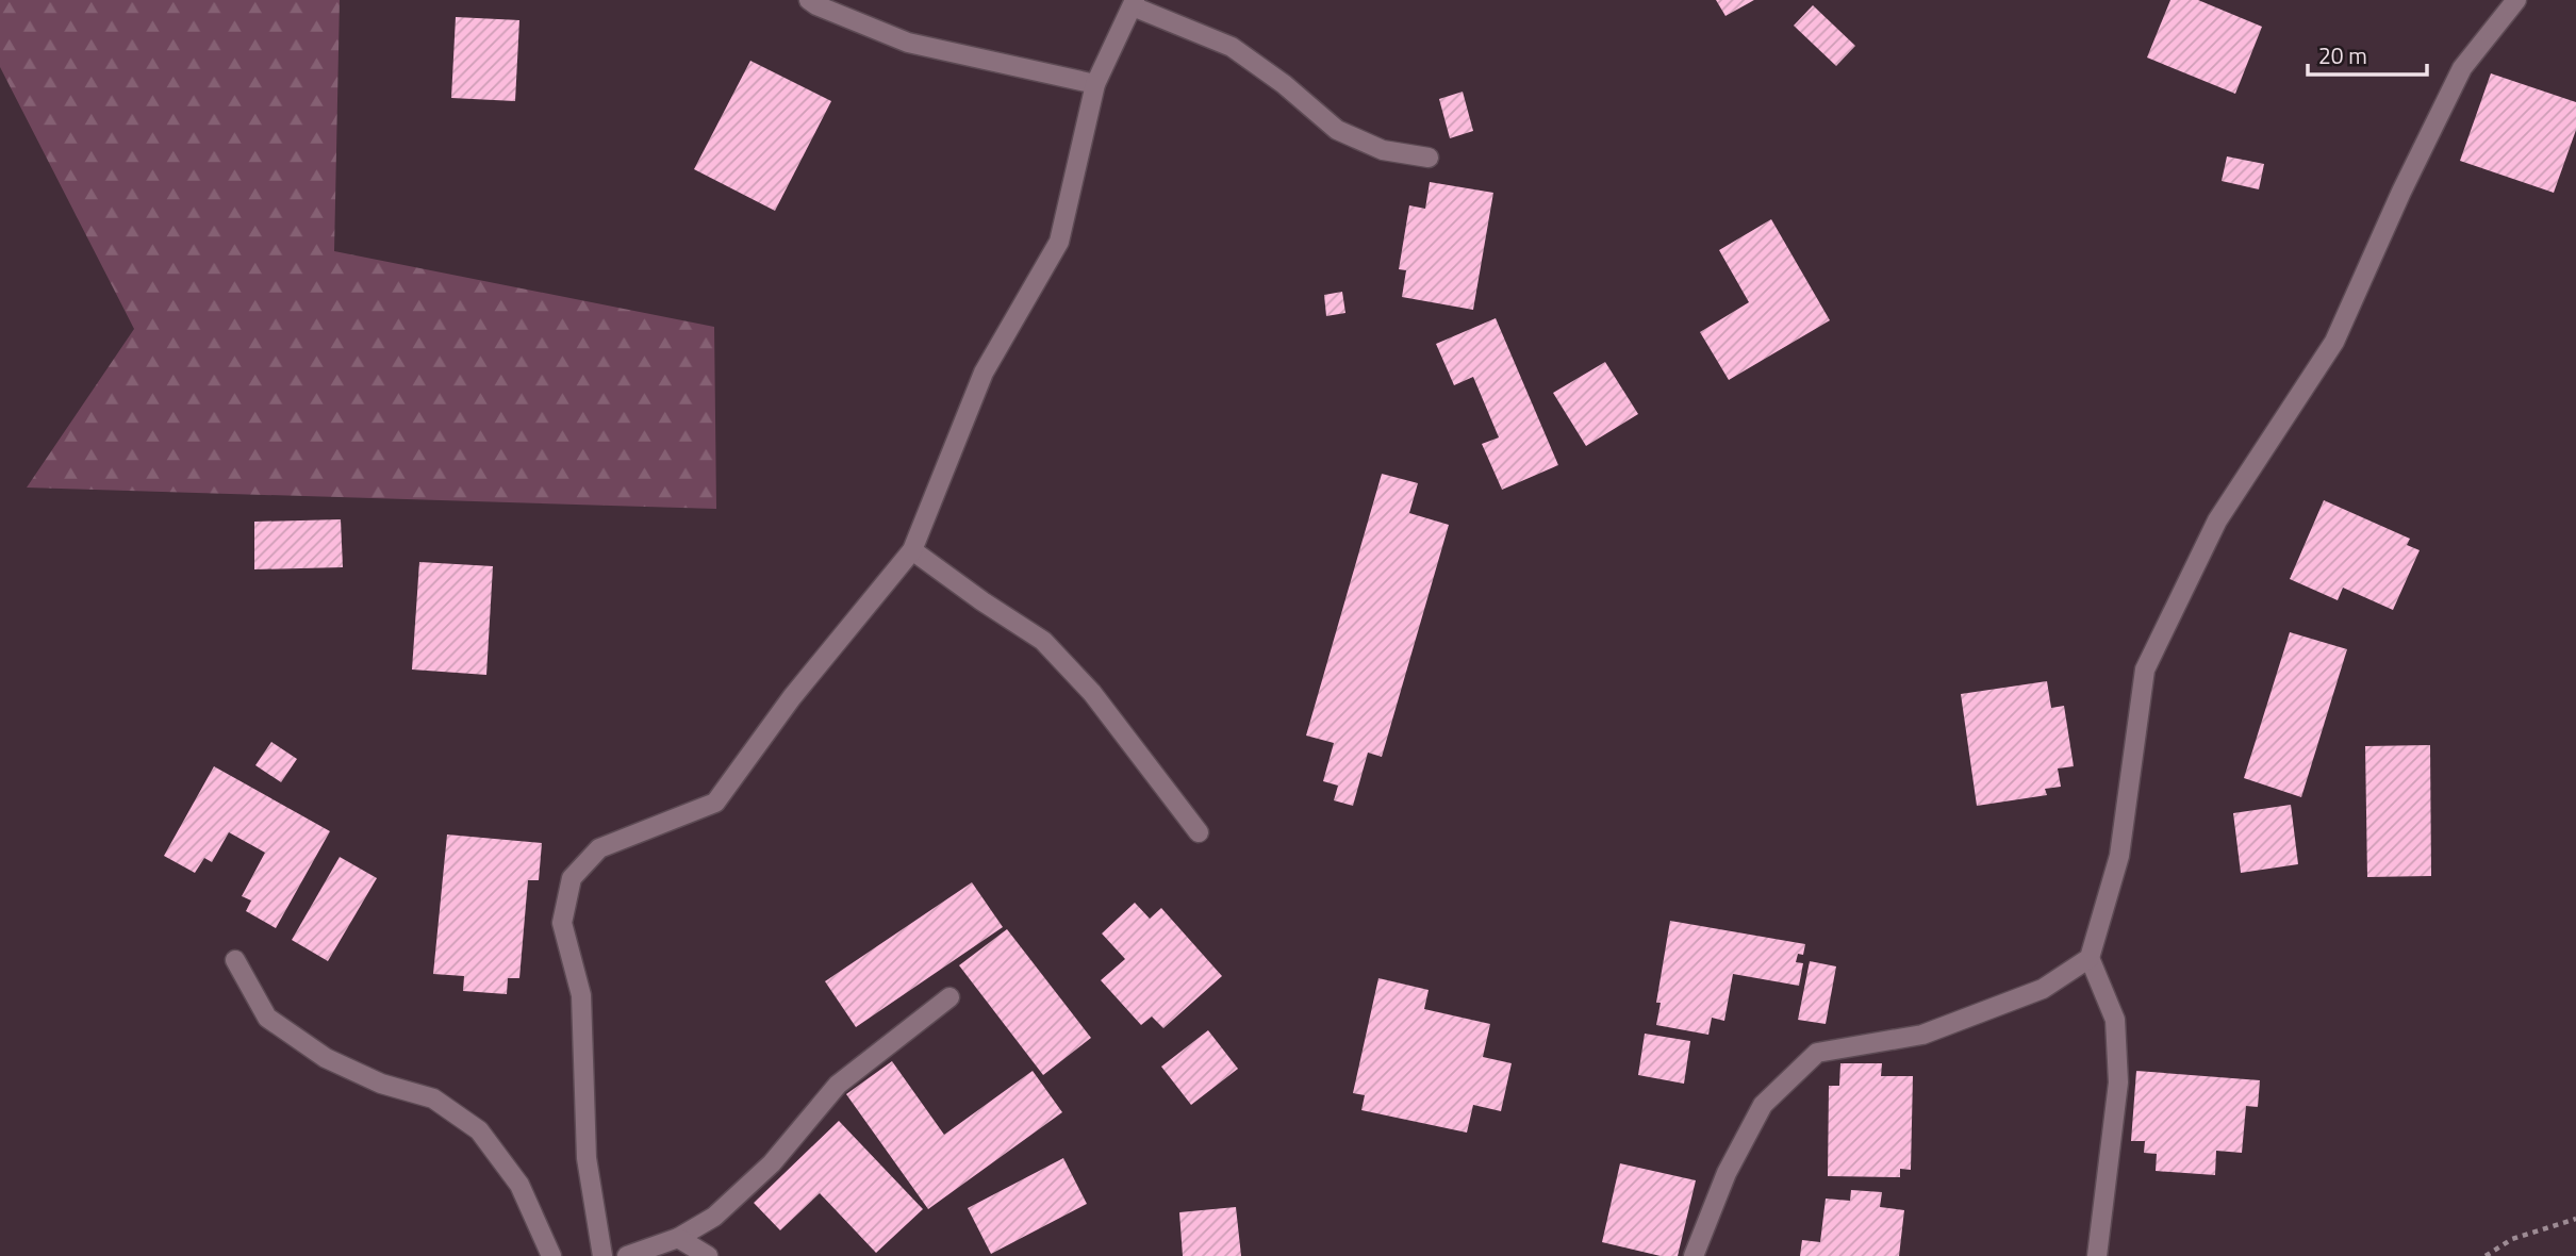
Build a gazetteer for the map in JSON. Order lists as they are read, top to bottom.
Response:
{
  "scale_bar": "20 m"
}
